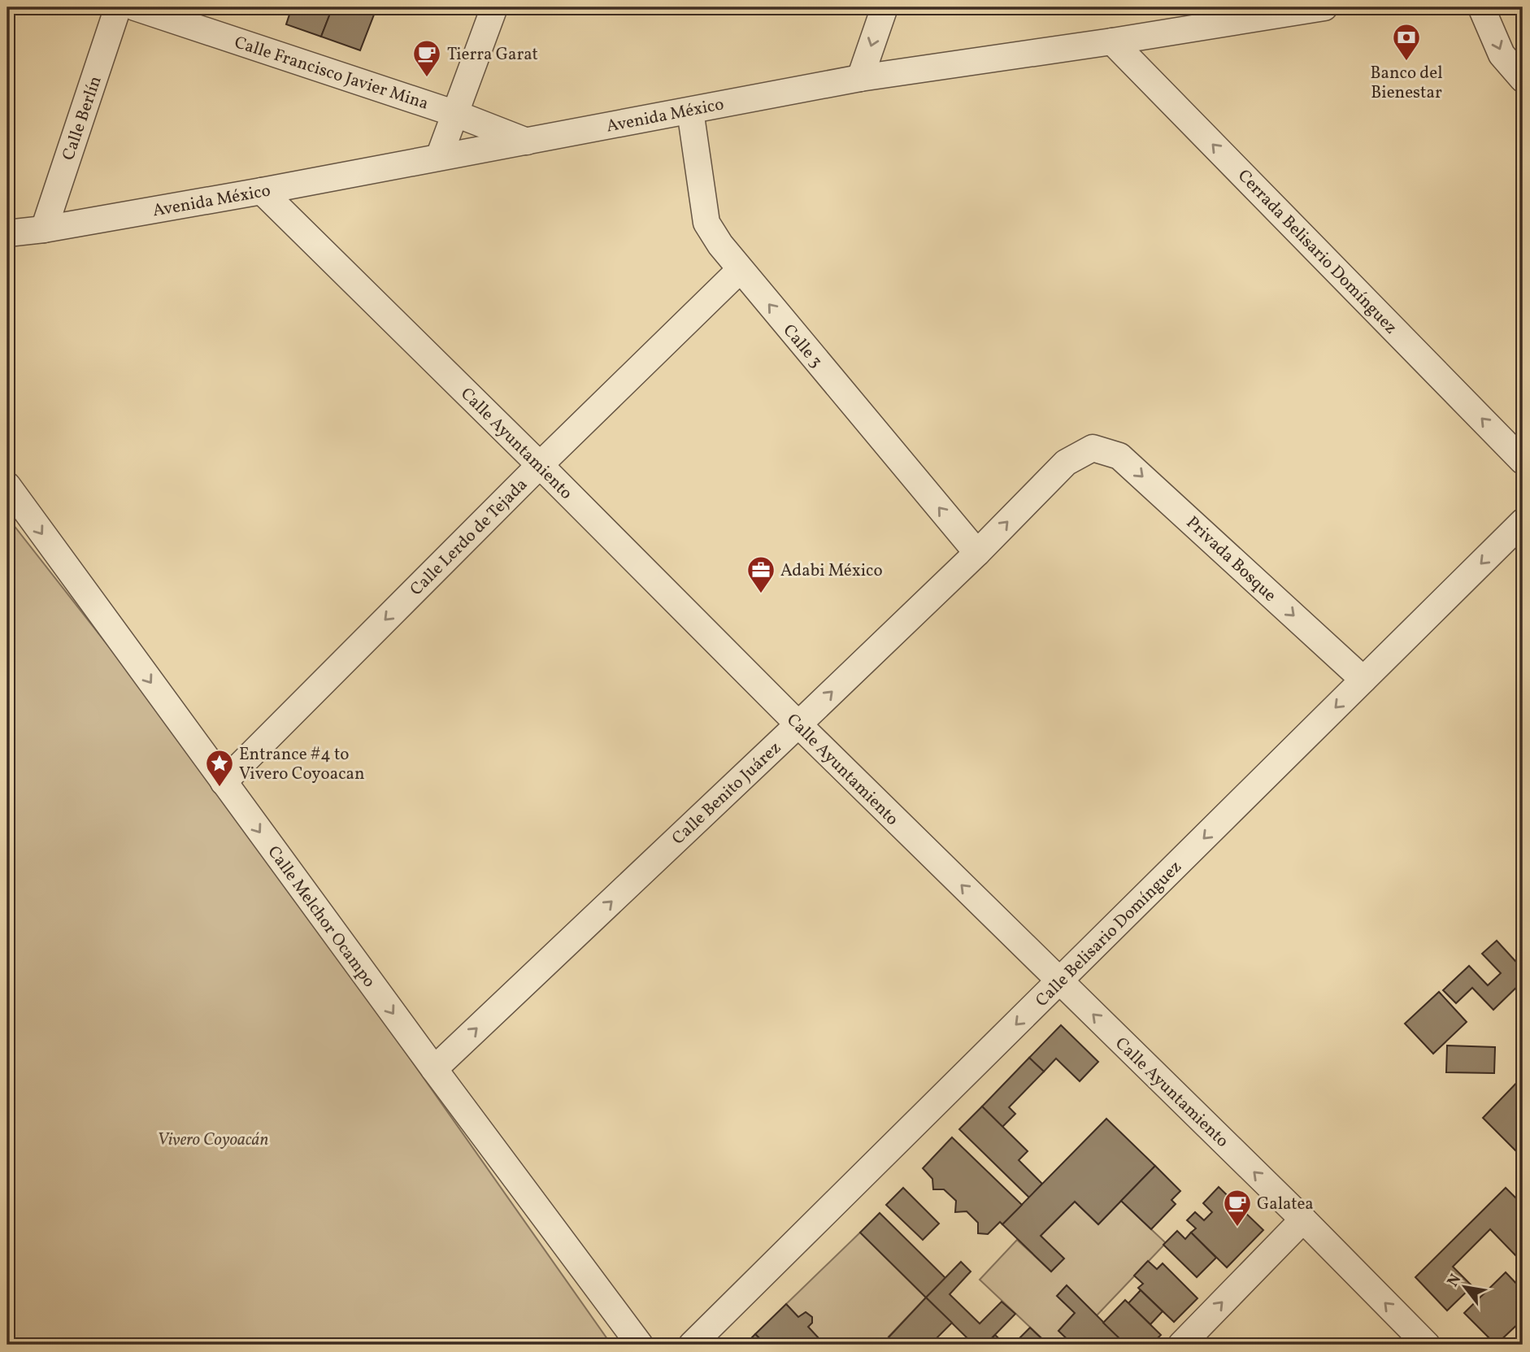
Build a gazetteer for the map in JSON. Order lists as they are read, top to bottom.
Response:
{
  "streets": {
    "street": [
      "Calle Francisco Javier Mina",
      "Avenida México",
      "Calle Berlín",
      "Cerrada Belisario Domínguez",
      "Calle 3",
      "Calle Ayuntamiento",
      "Calle Lerdo de Tejada",
      "Privada Bosque",
      "Calle Benito Juárez",
      "Calle Melchor Ocampo",
      "Calle Belisario Domínguez"
    ]
  },
  "crossings": [
    ["Calle Francisco Javier Mina", "Avenida México"],
    ["Avenida México", "Calle Berlín"],
    ["Avenida México", "Cerrada Belisario Domínguez"],
    ["Avenida México", "Calle 3"],
    ["Avenida México", "Calle Ayuntamiento"],
    ["Calle 3", "Calle Lerdo de Tejada"],
    ["Calle 3", "Calle Benito Juárez"],
    ["Calle Ayuntamiento", "Calle Lerdo de Tejada"],
    ["Calle Ayuntamiento", "Calle Benito Juárez"],
    ["Calle Ayuntamiento", "Calle Belisario Domínguez"],
    ["Calle Lerdo de Tejada", "Calle Melchor Ocampo"],
    ["Privada Bosque", "Calle Benito Juárez"],
    ["Privada Bosque", "Calle Belisario Domínguez"],
    ["Calle Benito Juárez", "Calle Melchor Ocampo"]
  ],
  "one_way": [
    "Cerrada Belisario Domínguez",
    "Calle 3",
    "Calle Ayuntamiento",
    "Calle Lerdo de Tejada",
    "Privada Bosque",
    "Calle Benito Juárez",
    "Calle Melchor Ocampo",
    "Calle Belisario Domínguez"
  ],
  "parks": ["Vivero Coyoacán"],
  "places": {
    "bank": ["Banco del Bienestar"],
    "cafe": ["Tierra Garat", "Galatea"],
    "office": ["Adabi México"],
    "place": ["Entrance #4 to Vivero Coyoacan"]
  },
  "north": "top left"
}
